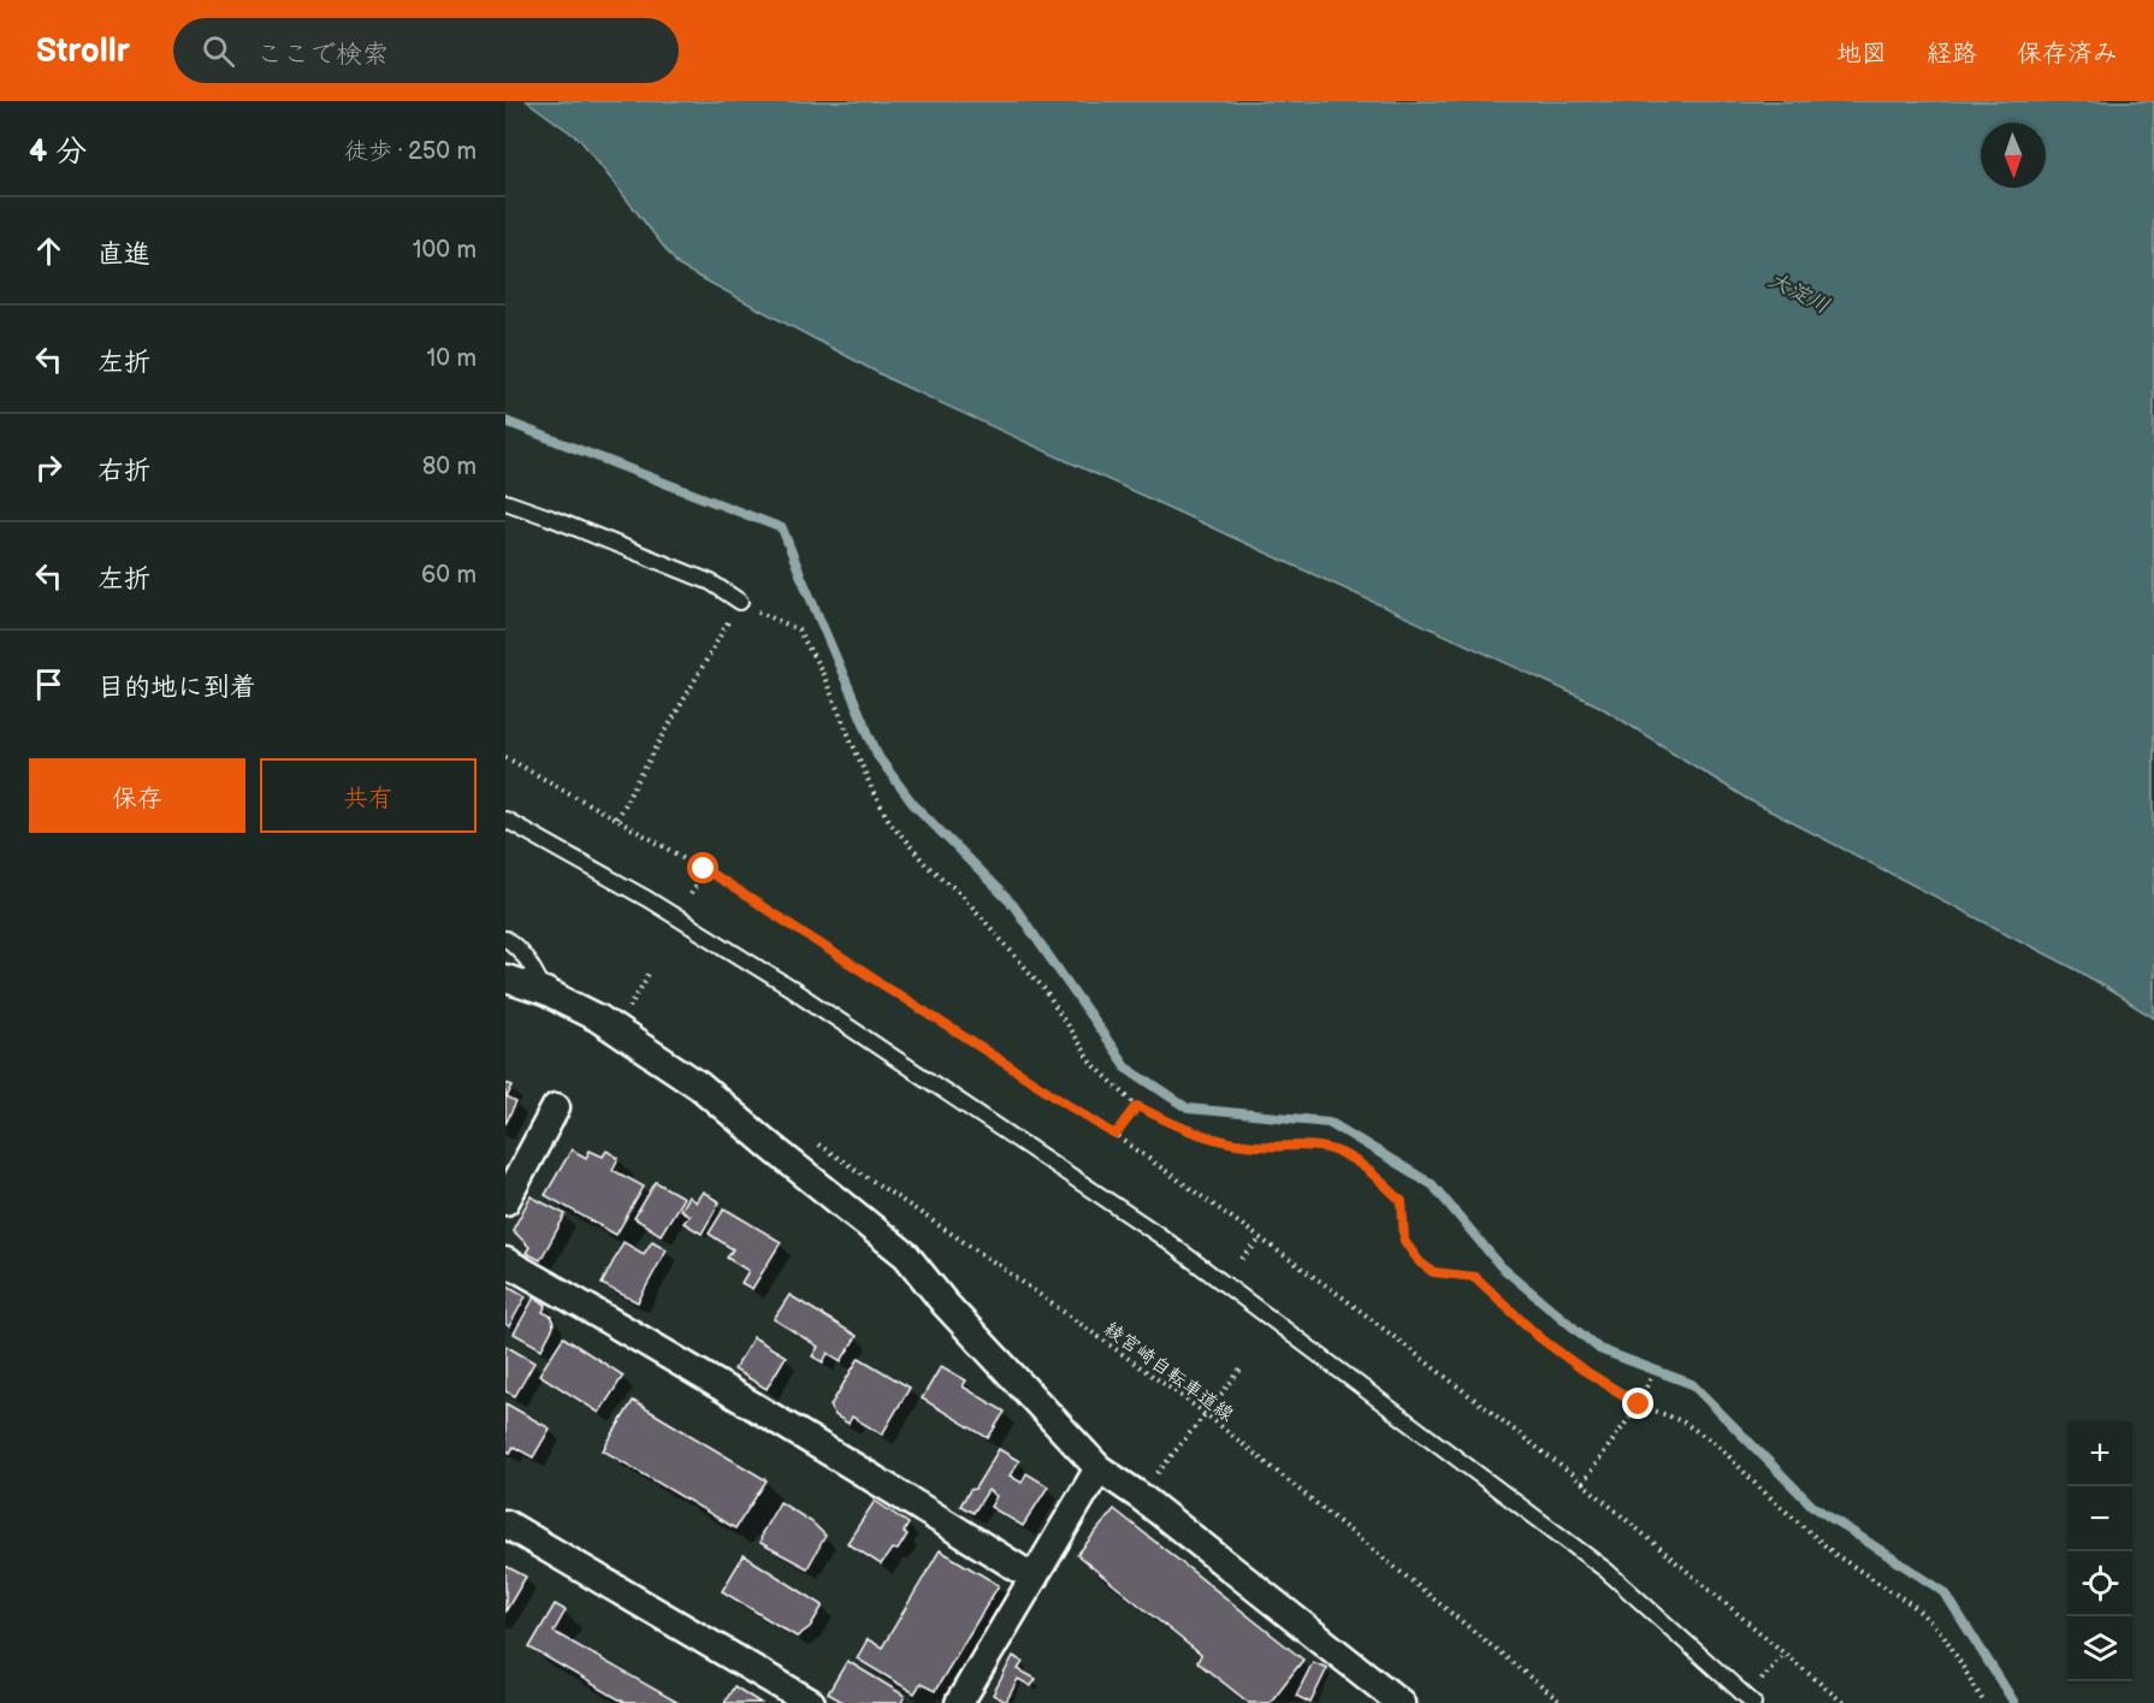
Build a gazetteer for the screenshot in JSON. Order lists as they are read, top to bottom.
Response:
{
  "streets": {
    "path": ["綾宮崎自転車道線"]
  },
  "water": ["大淀川"],
  "north": "bottom",
  "page": {
    "header": "Strollr",
    "search": "ここで検索",
    "nav": ["地図", "経路", "保存済み"],
    "heading": ["4 分", "徒歩 · 250 m"],
    "list": [
      ["直進", "100 m"],
      ["左折", "10 m"],
      ["右折", "80 m"],
      ["左折", "60 m"],
      "目的地に到着"
    ],
    "buttons": ["保存", "共有"],
    "map_buttons": ["+", "−"]
  }
}
